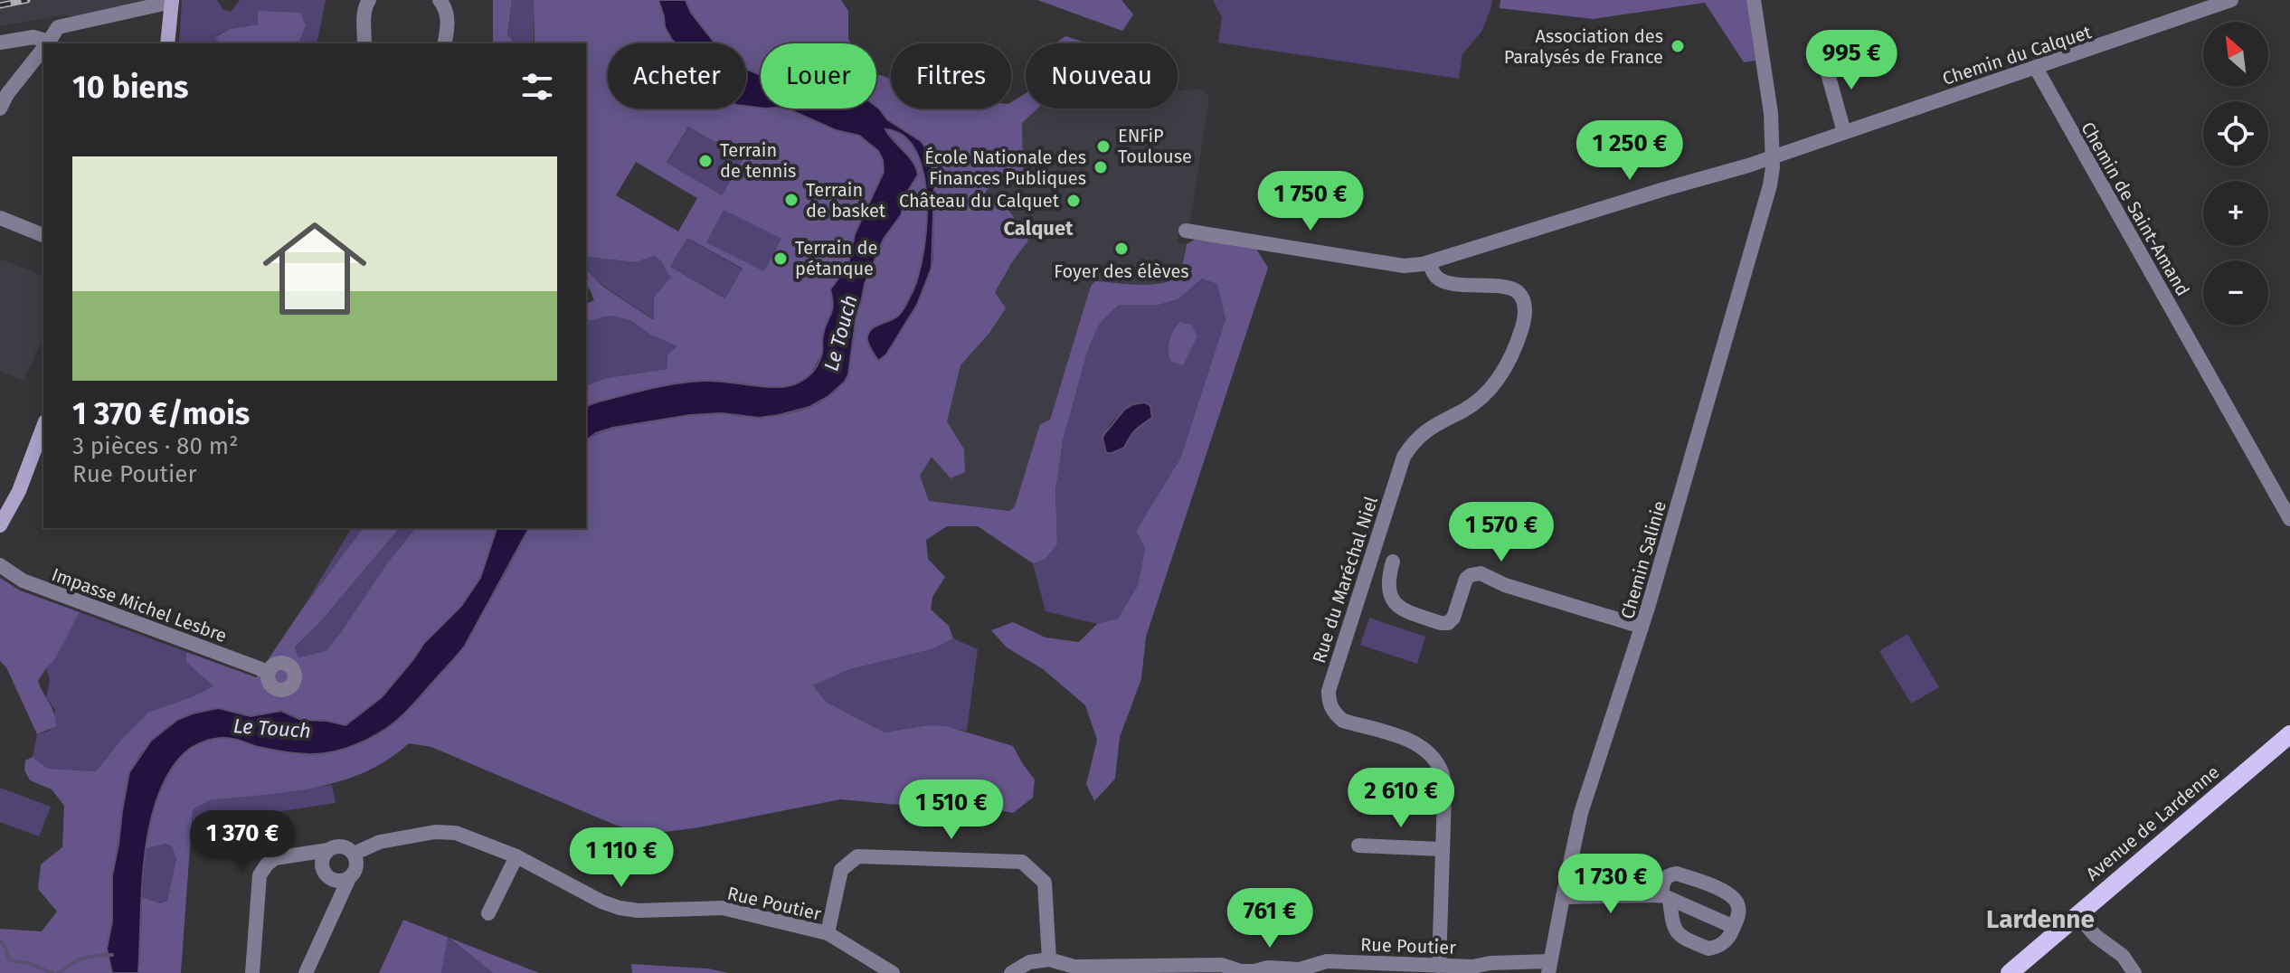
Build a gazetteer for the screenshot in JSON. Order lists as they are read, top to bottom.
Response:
{
  "streets": {
    "main road": ["Avenue de Lardenne"],
    "street": [
      "Chemin du Calquet",
      "Chemin de Saint-Amand",
      "Chemin Salinie",
      "Rue du Maréchal Niel",
      "Impasse Michel Lesbre",
      "Rue Poutier"
    ]
  },
  "crossings": [
    ["Chemin du Calquet", "Chemin de Saint-Amand"],
    ["Chemin du Calquet", "Chemin Salinie"],
    ["Chemin du Calquet", "Rue du Maréchal Niel"],
    ["Chemin Salinie", "Rue Poutier"],
    ["Rue du Maréchal Niel", "Rue Poutier"]
  ],
  "districts": ["Calquet", "Lardenne"],
  "water": ["Le Touch"],
  "places": [
    "Association des Paralysés de France",
    "ENFiP Toulouse",
    "Terrain de tennis",
    "École Nationale des Finances Publiques",
    "Terrain de basket",
    "Château du Calquet",
    "Foyer des élèves",
    "Terrain de pétanque"
  ],
  "north": "top left",
  "page": {
    "map_buttons": ["+", "−"],
    "price": [
      "995 €",
      "1 250 €",
      "1 750 €",
      "1 570 €",
      "2 610 €",
      "1 510 €",
      "1 370 €",
      "1 110 €",
      "1 730 €",
      "761 €"
    ],
    "chip": [
      "Acheter",
      "Louer",
      "Filtres",
      "Nouveau"
    ],
    "heading": "10 biens",
    "list": [
      {
        "name": "1 370 €/mois",
        "note": "3 pièces · 80 m² · Rue Poutier"
      }
    ]
  }
}
